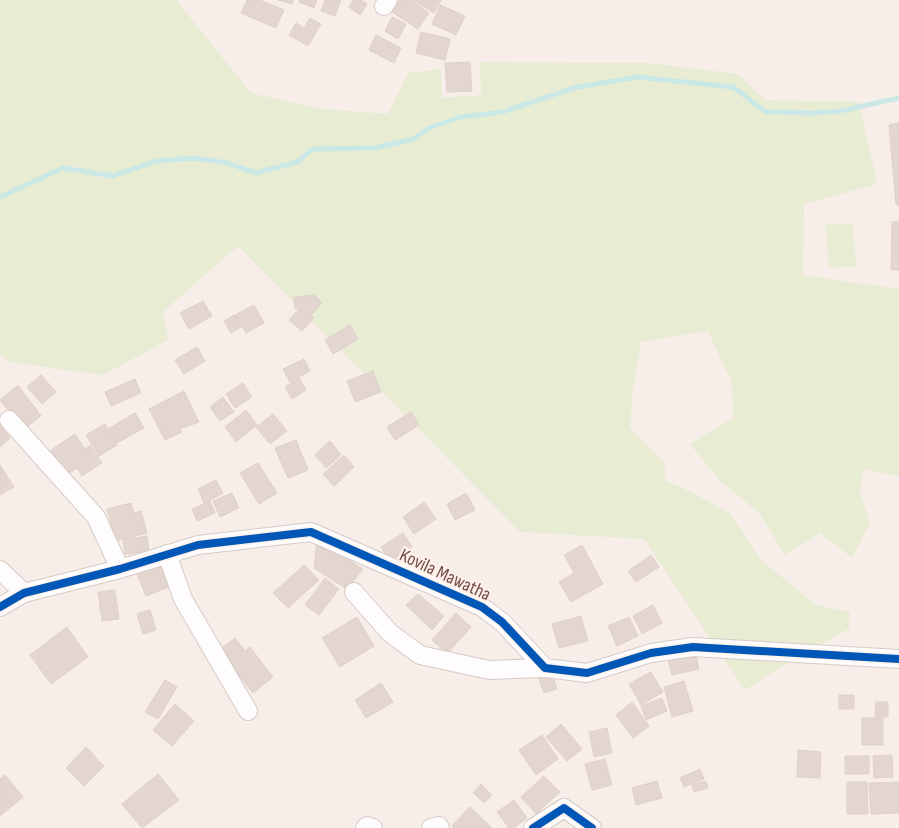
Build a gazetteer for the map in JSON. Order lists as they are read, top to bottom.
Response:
{
  "streets": {
    "street": ["Kovila Mawatha"]
  }
}
